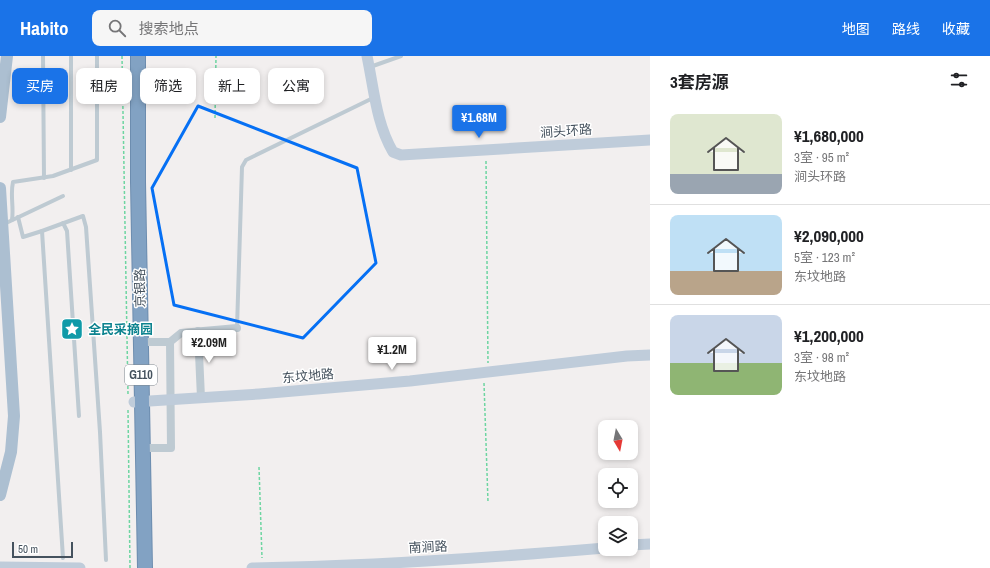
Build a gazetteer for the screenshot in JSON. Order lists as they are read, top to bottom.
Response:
{
  "streets": {
    "highway": ["京银路", "G110"],
    "street": ["涧头环路", "东坟地路", "南涧路"]
  },
  "crossings": [
    ["京银路", "东坟地路"]
  ],
  "places": {
    "place": ["全民采摘园"]
  },
  "scale_bar": "50 m",
  "north": "bottom",
  "page": {
    "header": "Habito",
    "search": "搜索地点",
    "nav": ["地图", "路线", "收藏"],
    "heading": "3套房源",
    "chip": [
      "买房",
      "租房",
      "筛选",
      "新上",
      "公寓"
    ],
    "list": [
      {
        "name": "¥1,680,000",
        "note": "3室 · 95 m² · 涧头环路"
      },
      {
        "name": "¥2,090,000",
        "note": "5室 · 123 m² · 东坟地路"
      },
      {
        "name": "¥1,200,000",
        "note": "3室 · 98 m² · 东坟地路"
      }
    ],
    "price": ["¥1.68M", "¥2.09M", "¥1.2M"],
    "scale": "50 m"
  }
}
